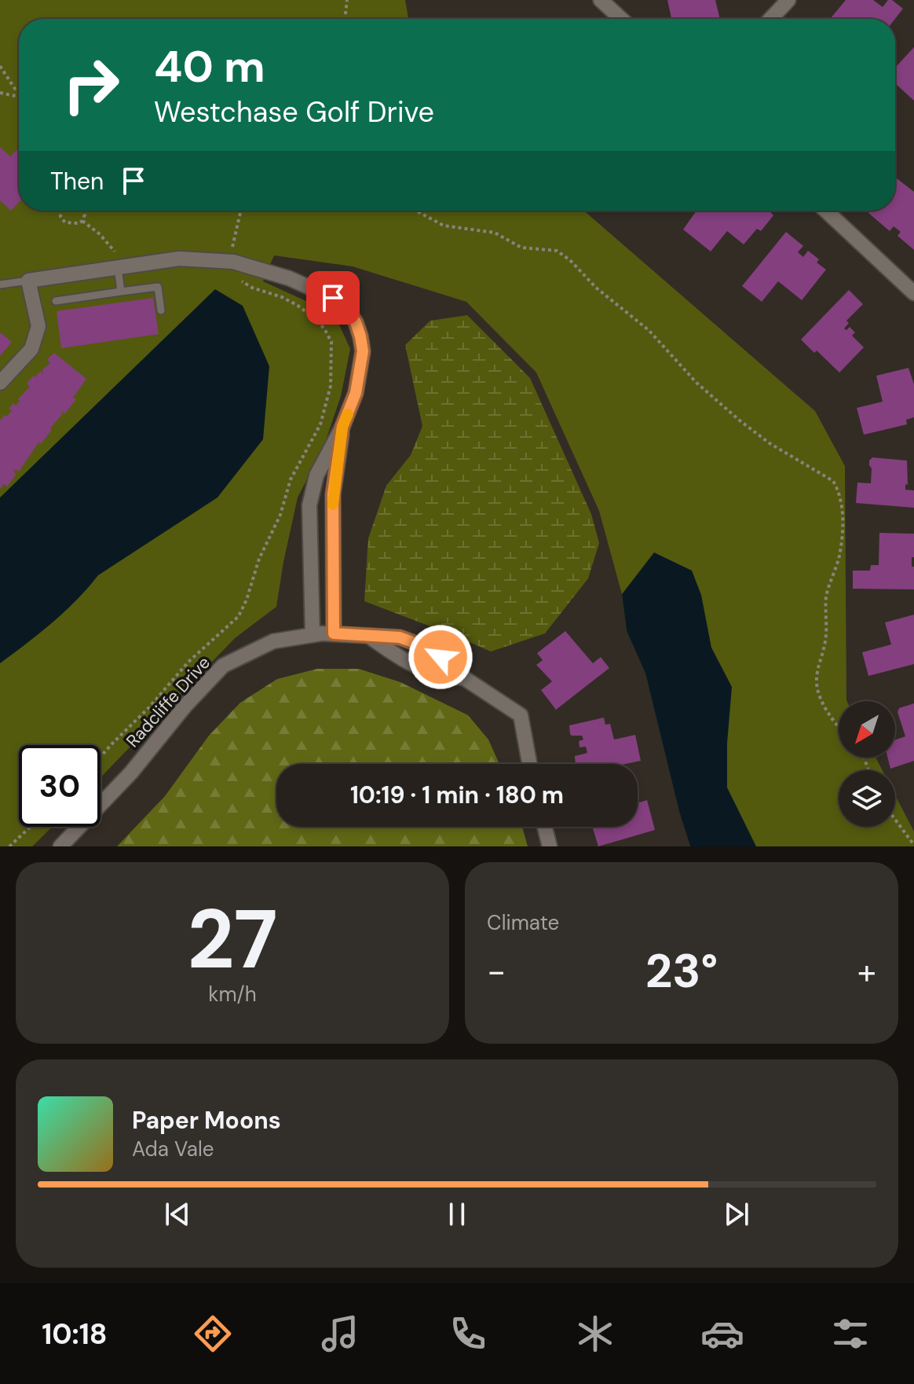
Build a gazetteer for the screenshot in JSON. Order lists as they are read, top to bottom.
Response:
{
  "streets": {
    "street": ["Radcliffe Drive"]
  },
  "north": "bottom left",
  "page": {
    "turn": ["40 m", "Westchase Golf Drive"],
    "then": "Then",
    "limit": "30",
    "trip": "10:19 · 1 min · 180 m",
    "tile": [
      ["27", "km/h"],
      "Climate"
    ],
    "heat": ["−", "23°", "+"],
    "song": ["Paper Moons", "Ada Vale"],
    "tabs": "10:18"
  }
}
